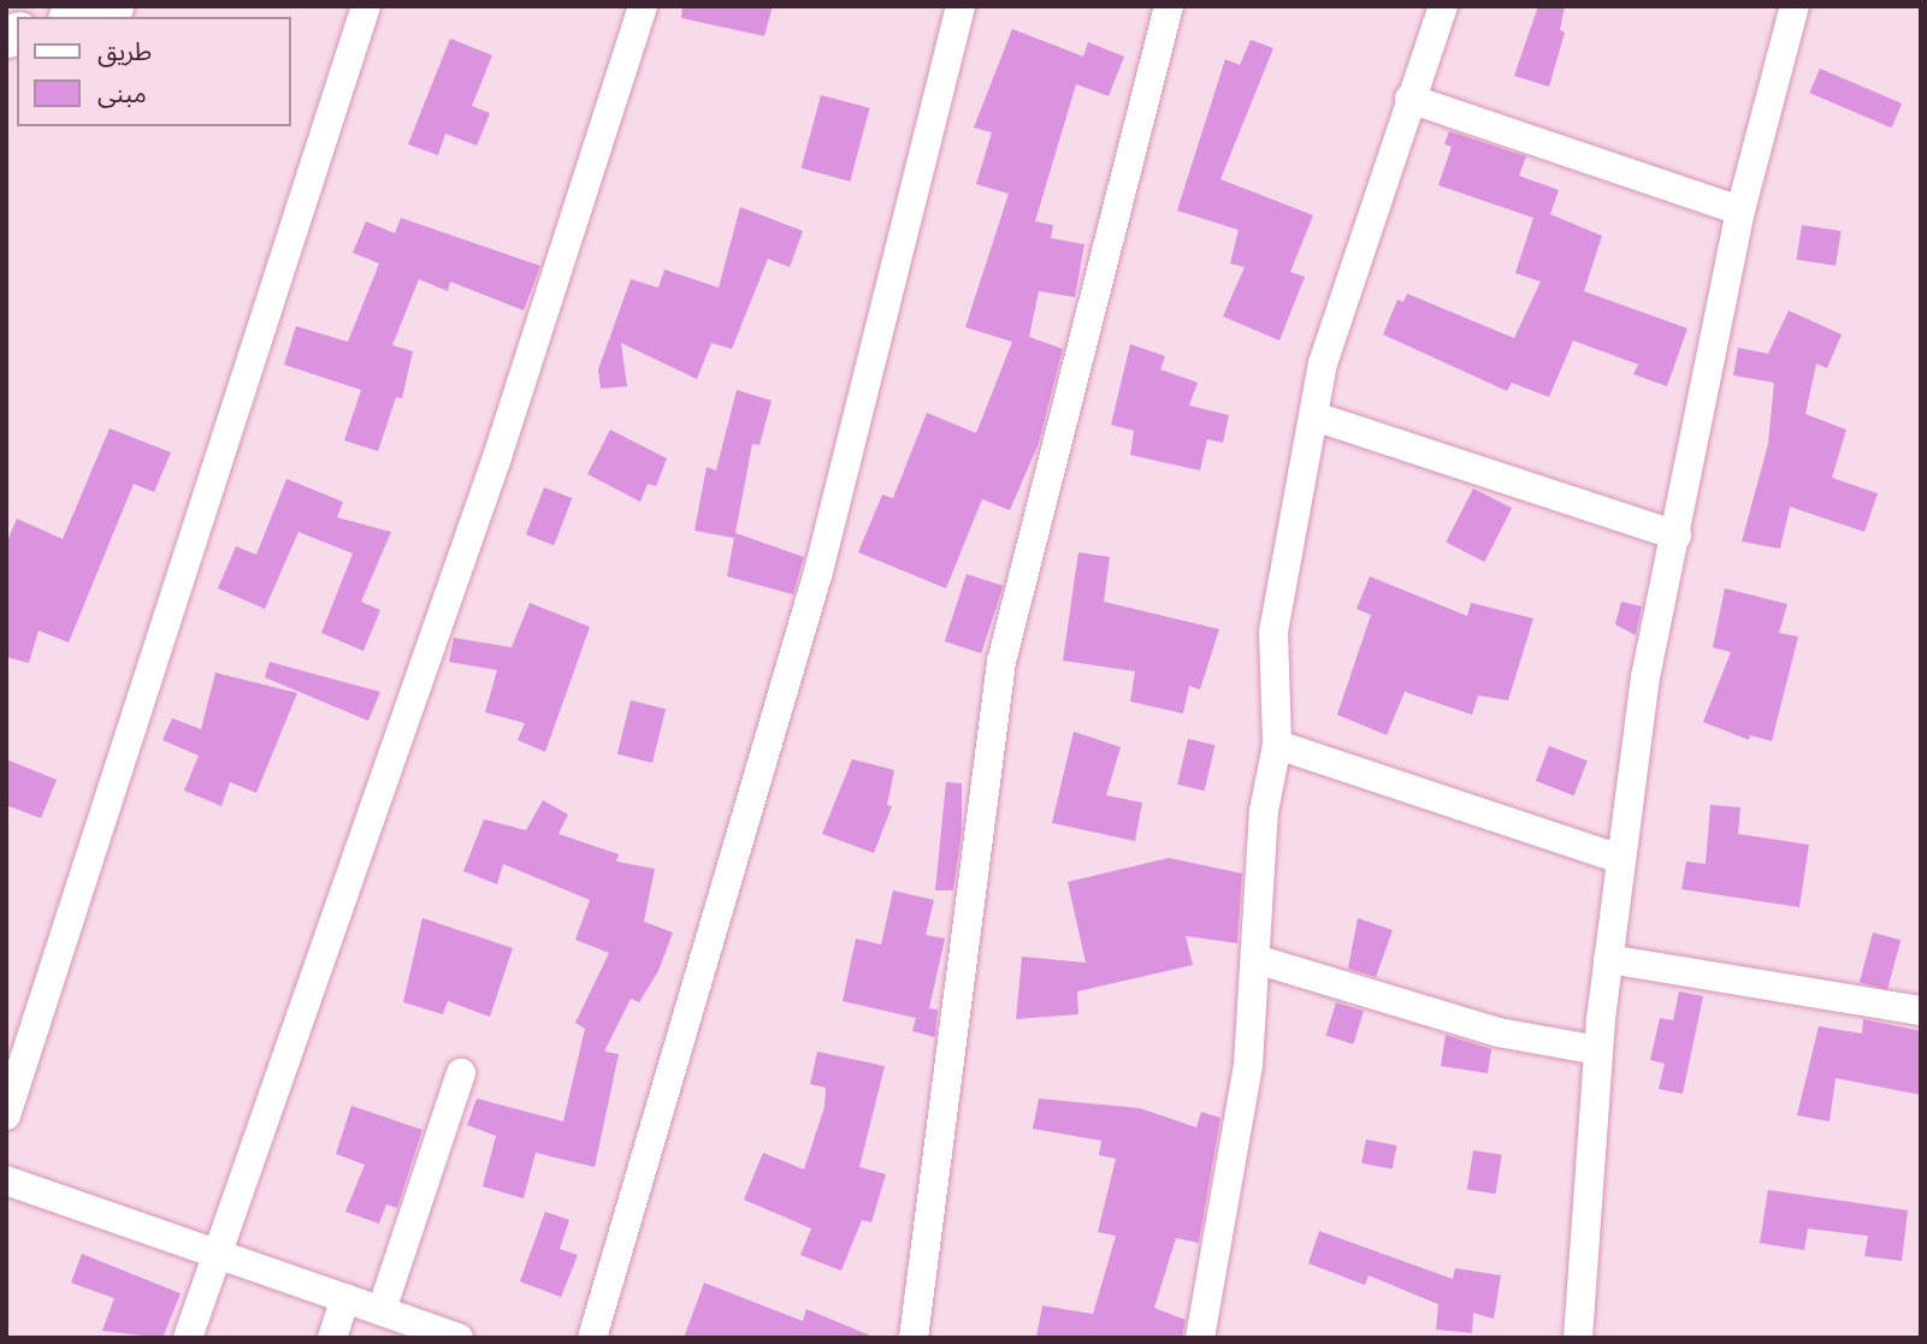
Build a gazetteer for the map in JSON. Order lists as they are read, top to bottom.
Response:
{
  "legend": ["طريق", "مبنى"]
}
